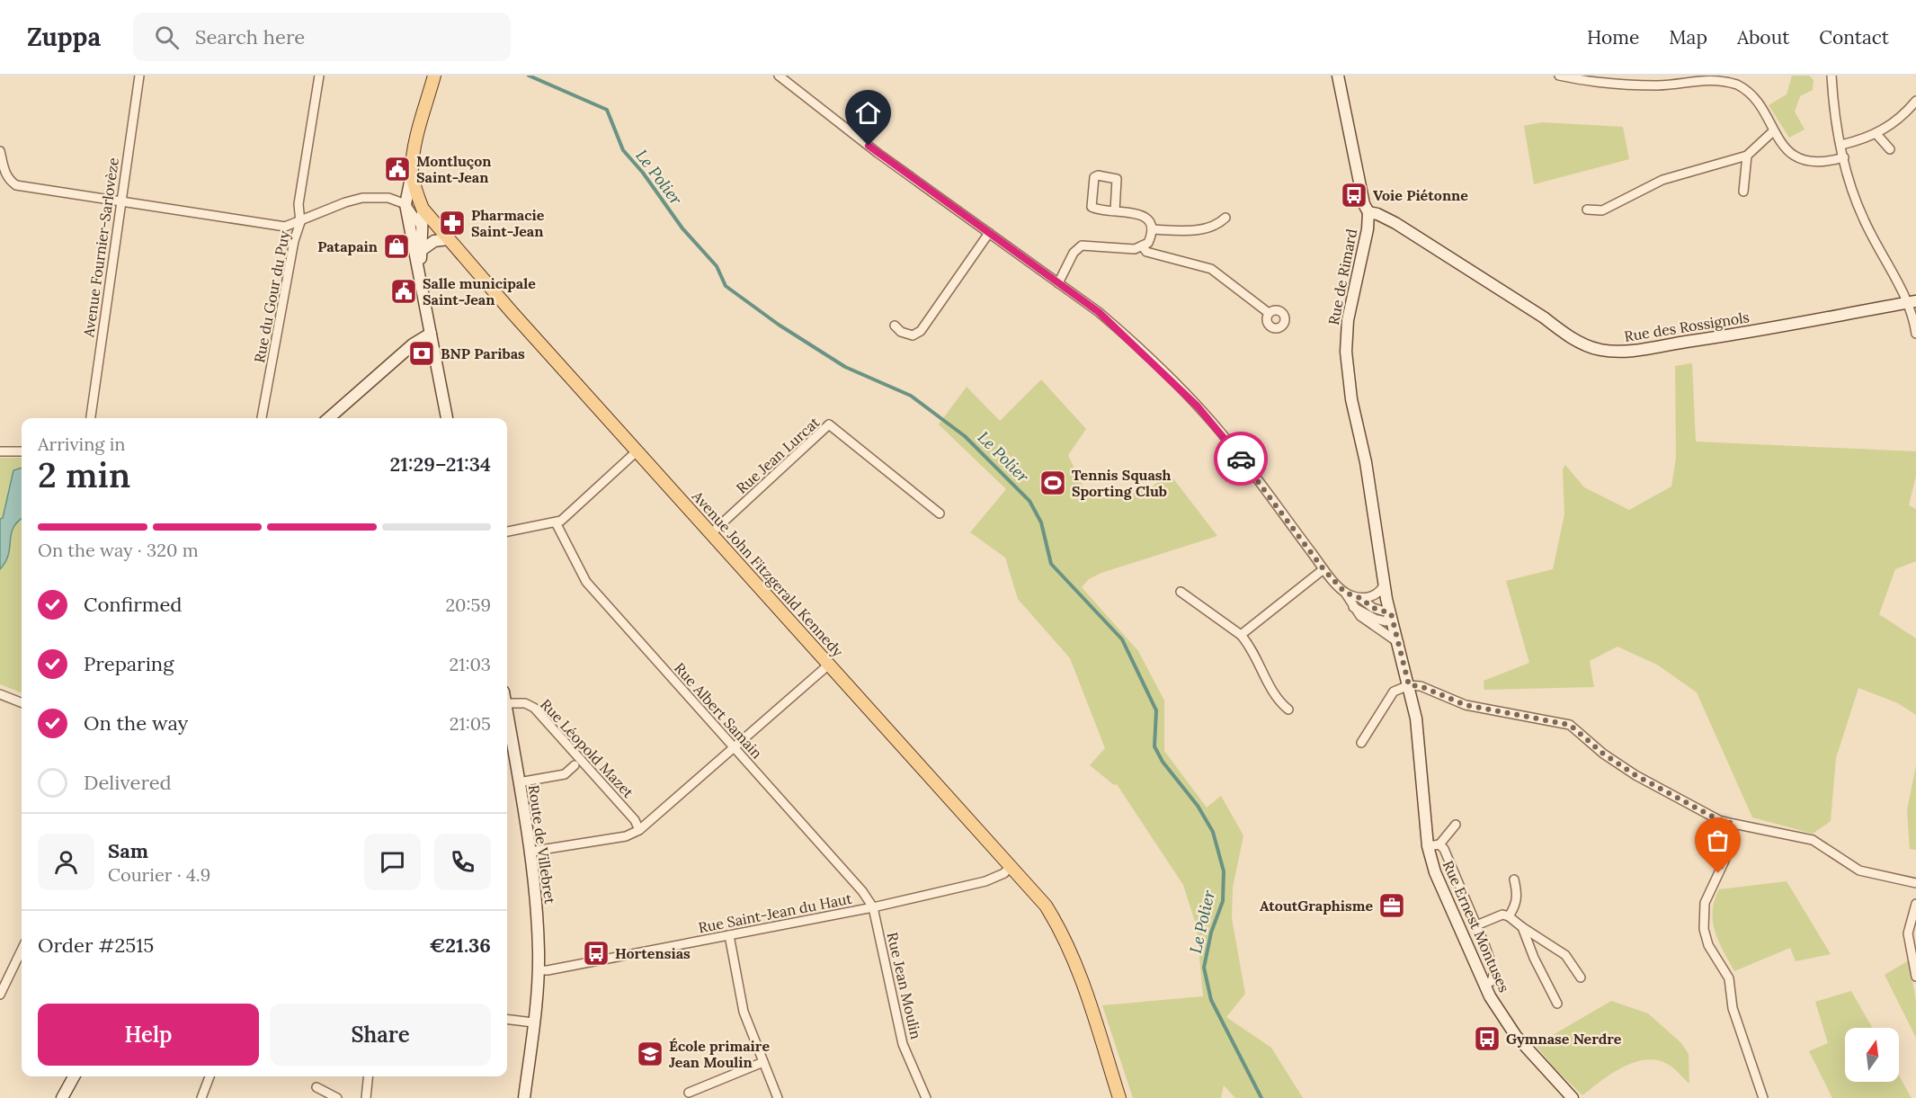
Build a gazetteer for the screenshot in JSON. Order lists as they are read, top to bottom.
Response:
{
  "streets": {
    "main road": ["Avenue John Fitzgerald Kennedy"],
    "street": [
      "Avenue Fournier-Sarlovèze",
      "Rue de Rimard",
      "Rue du Gour du Puy",
      "Rue des Rossignols",
      "Rue Jean Lurcat",
      "Rue Albert Samain",
      "Rue Léopold Mazet",
      "Route de Villebret",
      "Rue Saint-Jean du Haut",
      "Rue Ernest Montuses",
      "Rue Jean Moulin"
    ]
  },
  "crossings": [
    ["Rue de Rimard", "Rue des Rossignols"],
    ["Rue de Rimard", "Rue Ernest Montuses"],
    ["Rue Jean Lurcat", "Avenue John Fitzgerald Kennedy"],
    ["Avenue John Fitzgerald Kennedy", "Rue Saint-Jean du Haut"],
    ["Rue Albert Samain", "Rue Saint-Jean du Haut"],
    ["Rue Albert Samain", "Rue Jean Moulin"],
    ["Route de Villebret", "Rue Saint-Jean du Haut"],
    ["Rue Saint-Jean du Haut", "Rue Jean Moulin"]
  ],
  "water": ["Le Polier"],
  "places": {
    "public building": ["Montluçon Saint-Jean", "Salle municipale Saint-Jean"],
    "bus stop": ["Voie Piétonne", "Hortensias", "Gymnase Nerdre"],
    "pharmacy": ["Pharmacie Saint-Jean"],
    "shop": ["Patapain"],
    "bank": ["BNP Paribas"],
    "sports": ["Tennis Squash Sporting Club"],
    "office": ["AtoutGraphisme"],
    "school or university": ["École primaire Jean Moulin"]
  },
  "north": "top",
  "page": {
    "header": "Zuppa",
    "search": "Search here",
    "nav": [
      "Home",
      "Map",
      "About",
      "Contact"
    ],
    "heading": ["2 min", "Arriving in", "21:29–21:34"],
    "panel": [
      "Sam",
      "Courier · 4.9",
      "Order #2515",
      "€21.36"
    ],
    "bar": "On the way · 320 m",
    "list": [
      ["Confirmed", "20:59"],
      ["Preparing", "21:03"],
      ["On the way", "21:05"],
      "Delivered"
    ],
    "buttons": ["Help", "Share"]
  }
}
